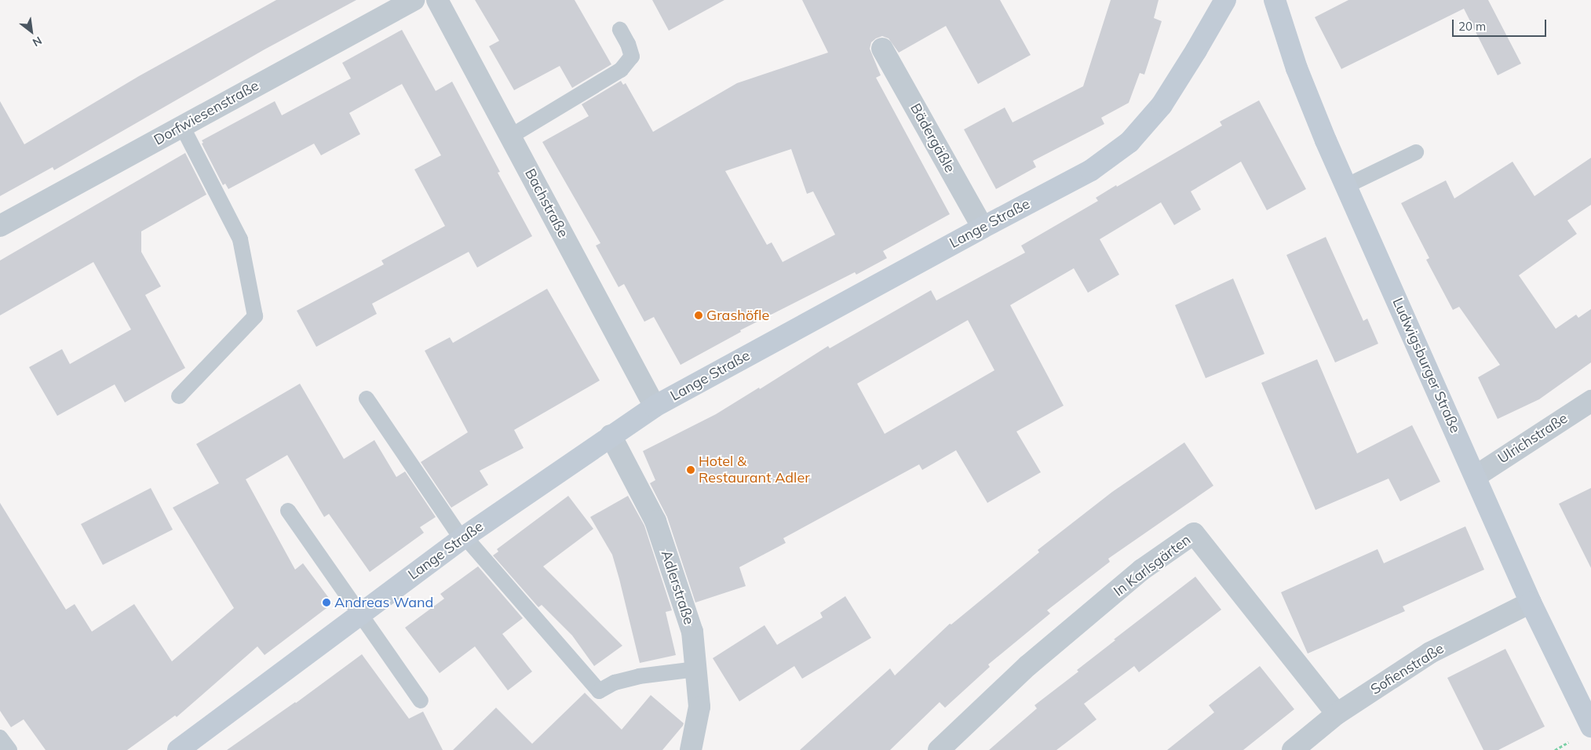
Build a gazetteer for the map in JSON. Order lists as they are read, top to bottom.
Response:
{
  "streets": {
    "main road": ["Lange Straße", "Ludwigsburger Straße"],
    "street": [
      "Dorfwiesenstraße",
      "Bädergäßle",
      "Bachstraße",
      "Ulrichstraße",
      "In Karlsgärten",
      "Adlerstraße",
      "Sofienstraße"
    ]
  },
  "crossings": [
    ["Bädergäßle", "Lange Straße"],
    ["Bachstraße", "Lange Straße"],
    ["Lange Straße", "Adlerstraße"],
    ["Ludwigsburger Straße", "Ulrichstraße"],
    ["Ludwigsburger Straße", "Sofienstraße"],
    ["In Karlsgärten", "Sofienstraße"]
  ],
  "places": ["Grashöfle", "Hotel & Restaurant Adler", "Andreas Wand"],
  "scale_bar": "20 m",
  "north": "bottom right"
}
